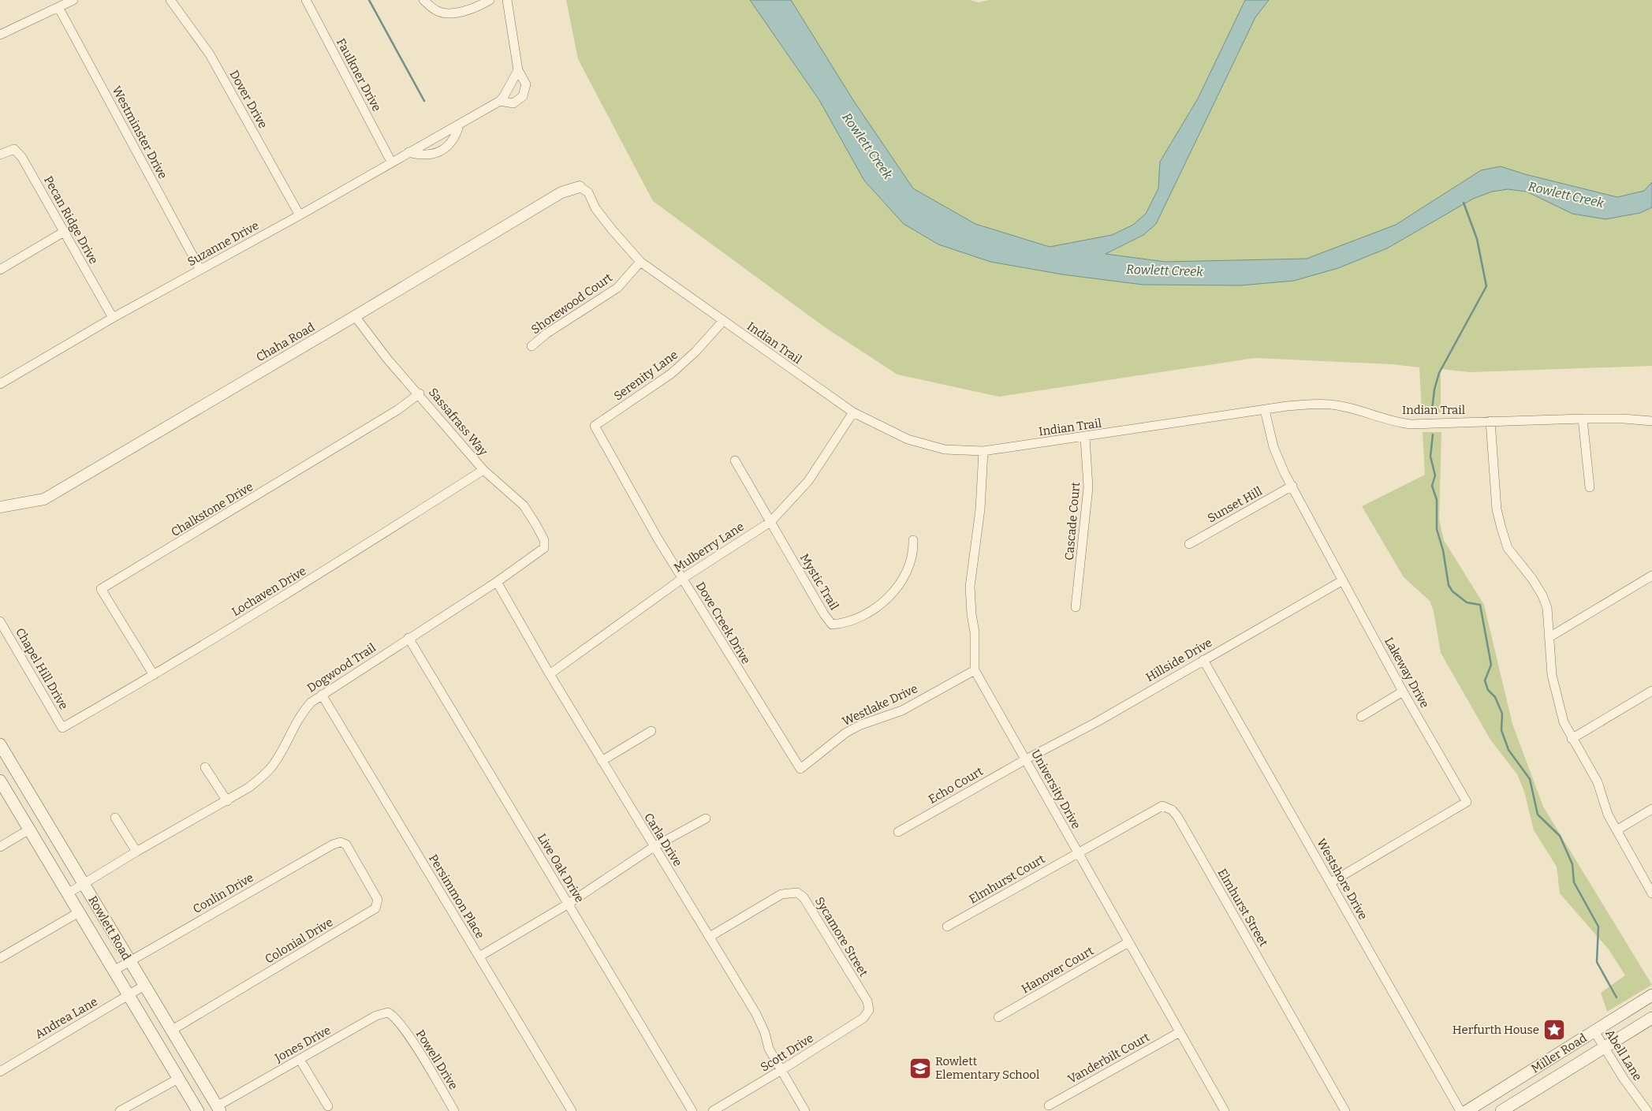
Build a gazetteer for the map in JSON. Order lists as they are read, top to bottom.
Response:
{
  "streets": {
    "main road": ["Rowlett Road", "Miller Road"],
    "street": [
      "Faulkner Drive",
      "Dover Drive",
      "Westminster Drive",
      "Pecan Ridge Drive",
      "Suzanne Drive",
      "Shorewood Court",
      "Chaha Road",
      "Indian Trail",
      "Serenity Lane",
      "Sassafrass Way",
      "Sunset Hill",
      "Chalkstone Drive",
      "Cascade Court",
      "Mulberry Lane",
      "Mystic Trail",
      "Lochaven Drive",
      "Dove Creek Drive",
      "Hillside Drive",
      "Dogwood Trail",
      "Chapel Hill Drive",
      "Lakeway Drive",
      "Westlake Drive",
      "Echo Court",
      "University Drive",
      "Carla Drive",
      "Live Oak Drive",
      "Elmhurst Court",
      "Westshore Drive",
      "Conlin Drive",
      "Persimmon Place",
      "Elmhurst Street",
      "Sycamore Street",
      "Colonial Drive",
      "Hanover Court",
      "Andrea Lane",
      "Jones Drive",
      "Scott Drive",
      "Abell Lane",
      "Vanderbilt Court",
      "Powell Drive"
    ]
  },
  "crossings": [
    ["Faulkner Drive", "Suzanne Drive"],
    ["Dover Drive", "Suzanne Drive"],
    ["Westminster Drive", "Suzanne Drive"],
    ["Pecan Ridge Drive", "Suzanne Drive"],
    ["Shorewood Court", "Indian Trail"],
    ["Chaha Road", "Indian Trail"],
    ["Chaha Road", "Sassafrass Way"],
    ["Indian Trail", "Serenity Lane"],
    ["Indian Trail", "Cascade Court"],
    ["Indian Trail", "Mulberry Lane"],
    ["Indian Trail", "Lakeway Drive"],
    ["Indian Trail", "University Drive"],
    ["Serenity Lane", "Dove Creek Drive"],
    ["Sassafrass Way", "Chalkstone Drive"],
    ["Sassafrass Way", "Lochaven Drive"],
    ["Sassafrass Way", "Dogwood Trail"],
    ["Sunset Hill", "Lakeway Drive"],
    ["Chalkstone Drive", "Lochaven Drive"],
    ["Mulberry Lane", "Mystic Trail"],
    ["Mulberry Lane", "Dove Creek Drive"],
    ["Mulberry Lane", "Carla Drive"],
    ["Lochaven Drive", "Chapel Hill Drive"],
    ["Dove Creek Drive", "Westlake Drive"],
    ["Hillside Drive", "Lakeway Drive"],
    ["Hillside Drive", "Echo Court"],
    ["Hillside Drive", "University Drive"],
    ["Hillside Drive", "Westshore Drive"],
    ["Dogwood Trail", "Carla Drive"],
    ["Dogwood Trail", "Live Oak Drive"],
    ["Dogwood Trail", "Persimmon Place"],
    ["Dogwood Trail", "Rowlett Road"],
    ["Lakeway Drive", "Westshore Drive"],
    ["Westlake Drive", "University Drive"],
    ["Echo Court", "University Drive"],
    ["University Drive", "Elmhurst Court"],
    ["University Drive", "Elmhurst Street"],
    ["University Drive", "Hanover Court"],
    ["University Drive", "Vanderbilt Court"],
    ["Carla Drive", "Sycamore Street"],
    ["Carla Drive", "Scott Drive"],
    ["Elmhurst Court", "Elmhurst Street"],
    ["Conlin Drive", "Rowlett Road"],
    ["Conlin Drive", "Colonial Drive"],
    ["Rowlett Road", "Colonial Drive"],
    ["Rowlett Road", "Andrea Lane"],
    ["Rowlett Road", "Jones Drive"],
    ["Sycamore Street", "Scott Drive"],
    ["Jones Drive", "Powell Drive"],
    ["Miller Road", "Abell Lane"]
  ],
  "water": ["Rowlett Creek"],
  "places": {
    "place": ["Herfurth House"],
    "school or university": ["Rowlett Elementary School"]
  }
}
